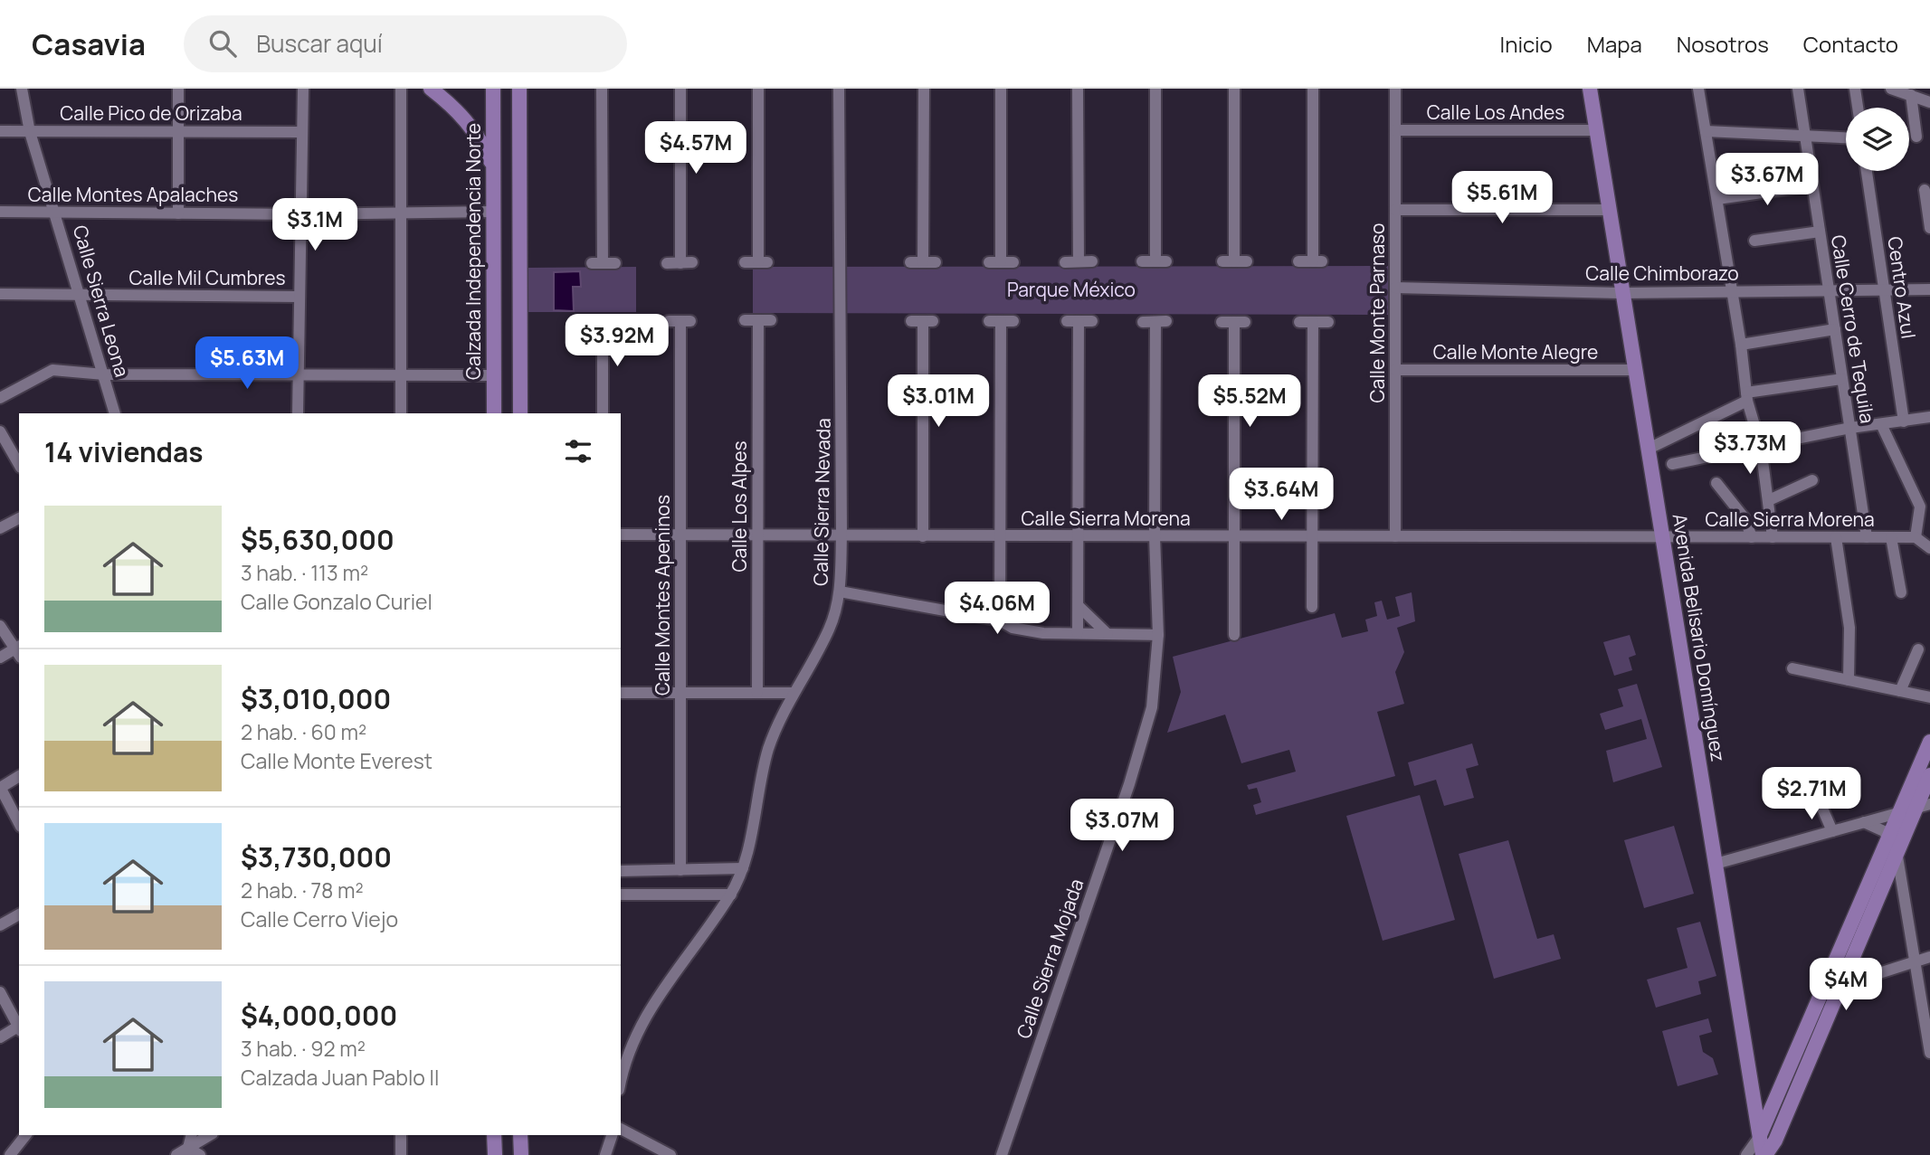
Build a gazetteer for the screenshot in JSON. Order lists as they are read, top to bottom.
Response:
{
  "streets": {
    "main road": ["Calzada Independencia Norte", "Avenida Belisario Domínguez"],
    "street": [
      "Calle Los Andes",
      "Calle Pico de Orizaba",
      "Calle Montes Apalaches",
      "Calle Chimborazo",
      "Calle Mil Cumbres",
      "Centro Azul",
      "Calle Sierra Leona",
      "Calle Monte Parnaso",
      "Calle Cerro de Tequila",
      "Calle Monte Alegre",
      "Calle Sierra Nevada",
      "Calle Los Alpes",
      "Calle Sierra Morena",
      "Calle Montes Apeninos",
      "Calle Sierra Mojada"
    ]
  },
  "crossings": [
    ["Calle Los Andes", "Calle Monte Parnaso"],
    ["Calle Los Andes", "Avenida Belisario Domínguez"],
    ["Calle Pico de Orizaba", "Calle Sierra Leona"],
    ["Calle Montes Apalaches", "Calzada Independencia Norte"],
    ["Calle Montes Apalaches", "Calle Sierra Leona"],
    ["Calle Chimborazo", "Centro Azul"],
    ["Calle Chimborazo", "Calle Monte Parnaso"],
    ["Calle Chimborazo", "Calle Cerro de Tequila"],
    ["Calle Chimborazo", "Avenida Belisario Domínguez"],
    ["Calle Mil Cumbres", "Calle Sierra Leona"],
    ["Calle Monte Parnaso", "Calle Monte Alegre"],
    ["Calle Monte Parnaso", "Calle Sierra Morena"],
    ["Calle Cerro de Tequila", "Calle Sierra Morena"],
    ["Calle Monte Alegre", "Avenida Belisario Domínguez"],
    ["Calle Sierra Nevada", "Calle Sierra Morena"],
    ["Calle Los Alpes", "Calle Sierra Morena"],
    ["Calle Sierra Morena", "Calle Montes Apeninos"],
    ["Calle Sierra Morena", "Avenida Belisario Domínguez"],
    ["Calle Sierra Morena", "Calle Sierra Mojada"]
  ],
  "parks": ["Parque México"],
  "page": {
    "header": "Casavia",
    "search": "Buscar aquí",
    "nav": [
      "Inicio",
      "Mapa",
      "Nosotros",
      "Contacto"
    ],
    "price": [
      "$4.57M",
      "$3.67M",
      "$5.61M",
      "$3.1M",
      "$3.92M",
      "$5.63M",
      "$3.01M",
      "$5.52M",
      "$3.73M",
      "$3.64M",
      "$4.06M",
      "$2.71M",
      "$3.07M",
      "$4M"
    ],
    "heading": "14 viviendas",
    "list": [
      {
        "name": "$5,630,000",
        "note": "3 hab. · 113 m² · Calle Gonzalo Curiel"
      },
      {
        "name": "$3,010,000",
        "note": "2 hab. · 60 m² · Calle Monte Everest"
      },
      {
        "name": "$3,730,000",
        "note": "2 hab. · 78 m² · Calle Cerro Viejo"
      },
      {
        "name": "$4,000,000",
        "note": "3 hab. · 92 m² · Calzada Juan Pablo II"
      }
    ]
  }
}
